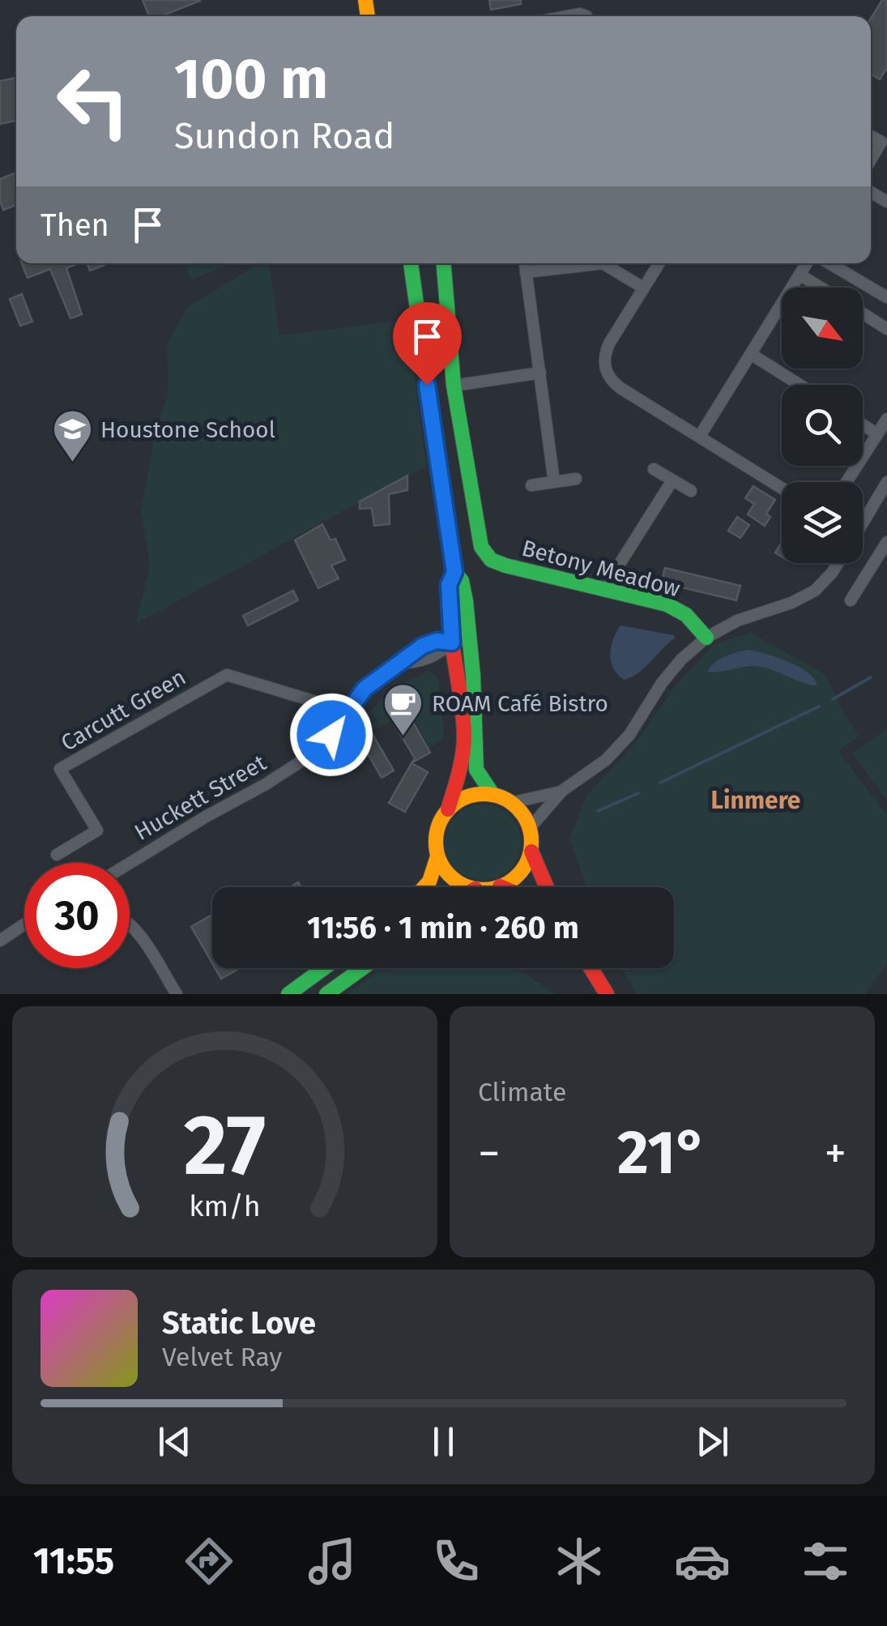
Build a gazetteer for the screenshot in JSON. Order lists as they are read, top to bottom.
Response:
{
  "streets": {
    "street": ["Betony Meadow", "Carcutt Green", "Huckett Street"]
  },
  "districts": ["Linmere"],
  "places": {
    "school or university": ["Houstone School"],
    "cafe": ["ROAM Café Bistro"]
  },
  "north": "bottom right",
  "page": {
    "turn": ["100 m", "Sundon Road"],
    "then": "Then",
    "limit": "30",
    "trip": "11:56 · 1 min · 260 m",
    "tile": "Climate",
    "heat": ["−", "21°", "+"],
    "song": ["Static Love", "Velvet Ray"],
    "tabs": "11:55",
    "gauge": ["27", "km/h"]
  }
}
